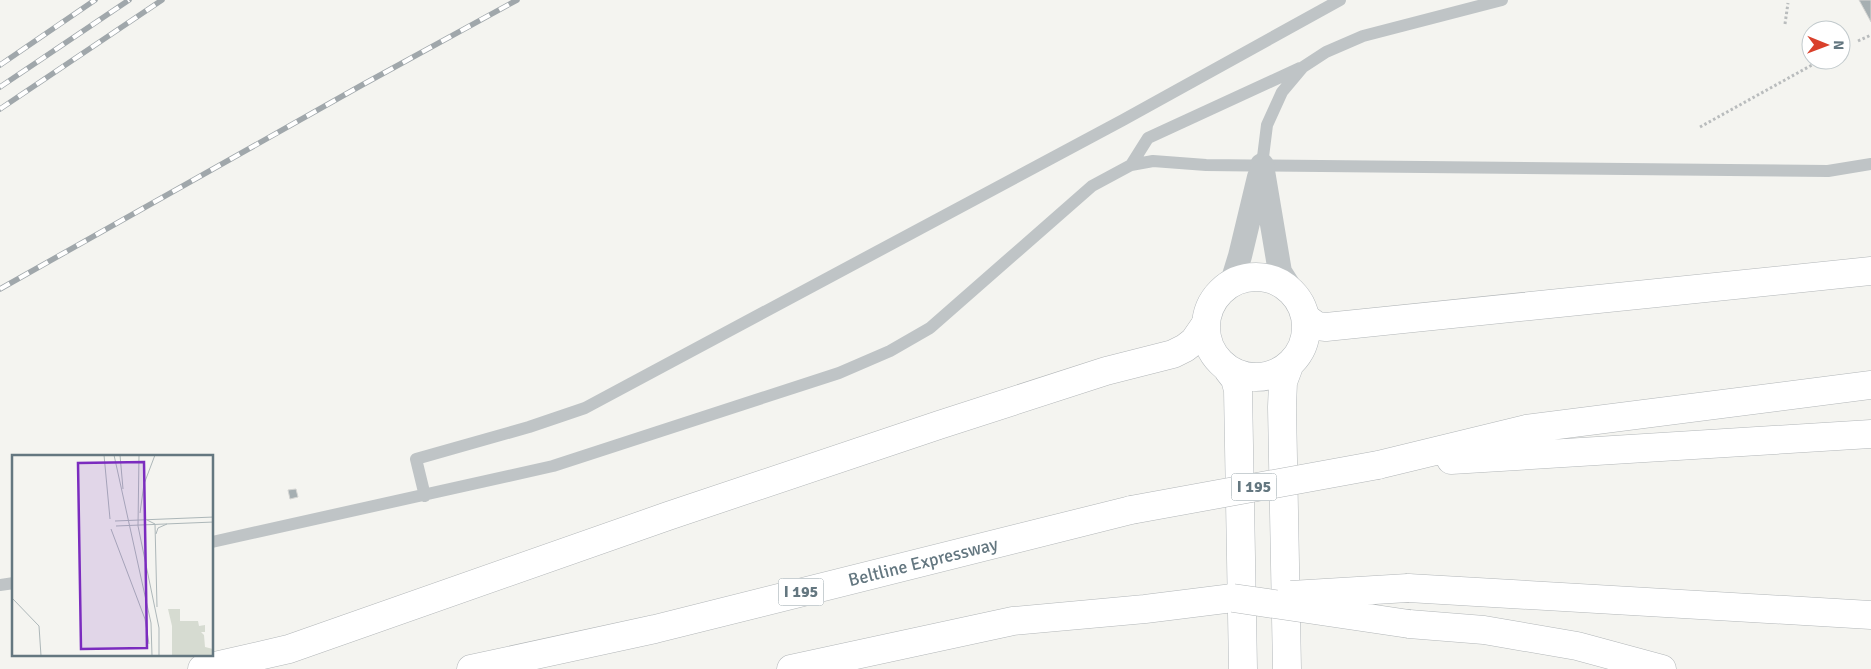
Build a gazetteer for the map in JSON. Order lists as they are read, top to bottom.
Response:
{
  "streets": {
    "main road": ["I 195", "Beltline Expressway"]
  },
  "north": "right"
}
